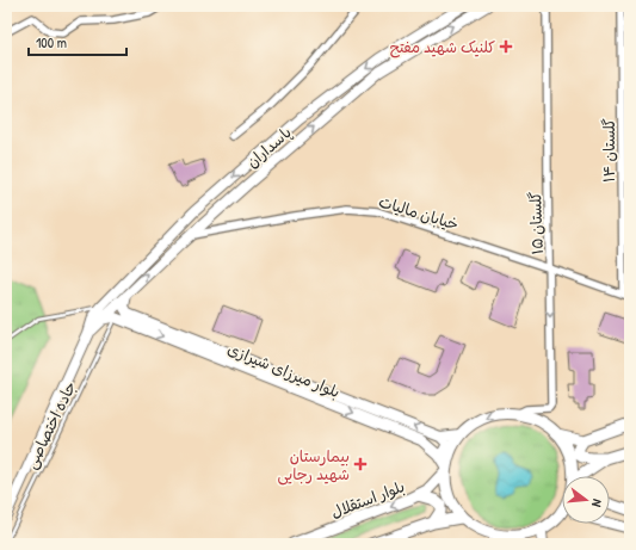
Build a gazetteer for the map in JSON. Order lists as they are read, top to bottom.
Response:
{
  "streets": {
    "main road": ["پاسداران", "بلوار میرزای شیرازی", "بلوار استقلال"],
    "street": ["گلستان ۱۴", "خیابان مالیات", "گلستان ۱۵"],
    "lane": ["جاده اختصاصی"]
  },
  "crossings": [
    ["پاسداران", "خیابان مالیات"],
    ["پاسداران", "بلوار میرزای شیرازی"],
    ["گلستان ۱۴", "خیابان مالیات"],
    ["خیابان مالیات", "گلستان ۱۵"],
    ["بلوار میرزای شیرازی", "جاده اختصاصی"],
    ["بلوار میرزای شیرازی", "بلوار استقلال"]
  ],
  "places": {
    "health": ["کلنیک شهید مفتح", "بیمارستان شهید رجایی"]
  },
  "scale_bar": "100 m",
  "north": "right"
}
